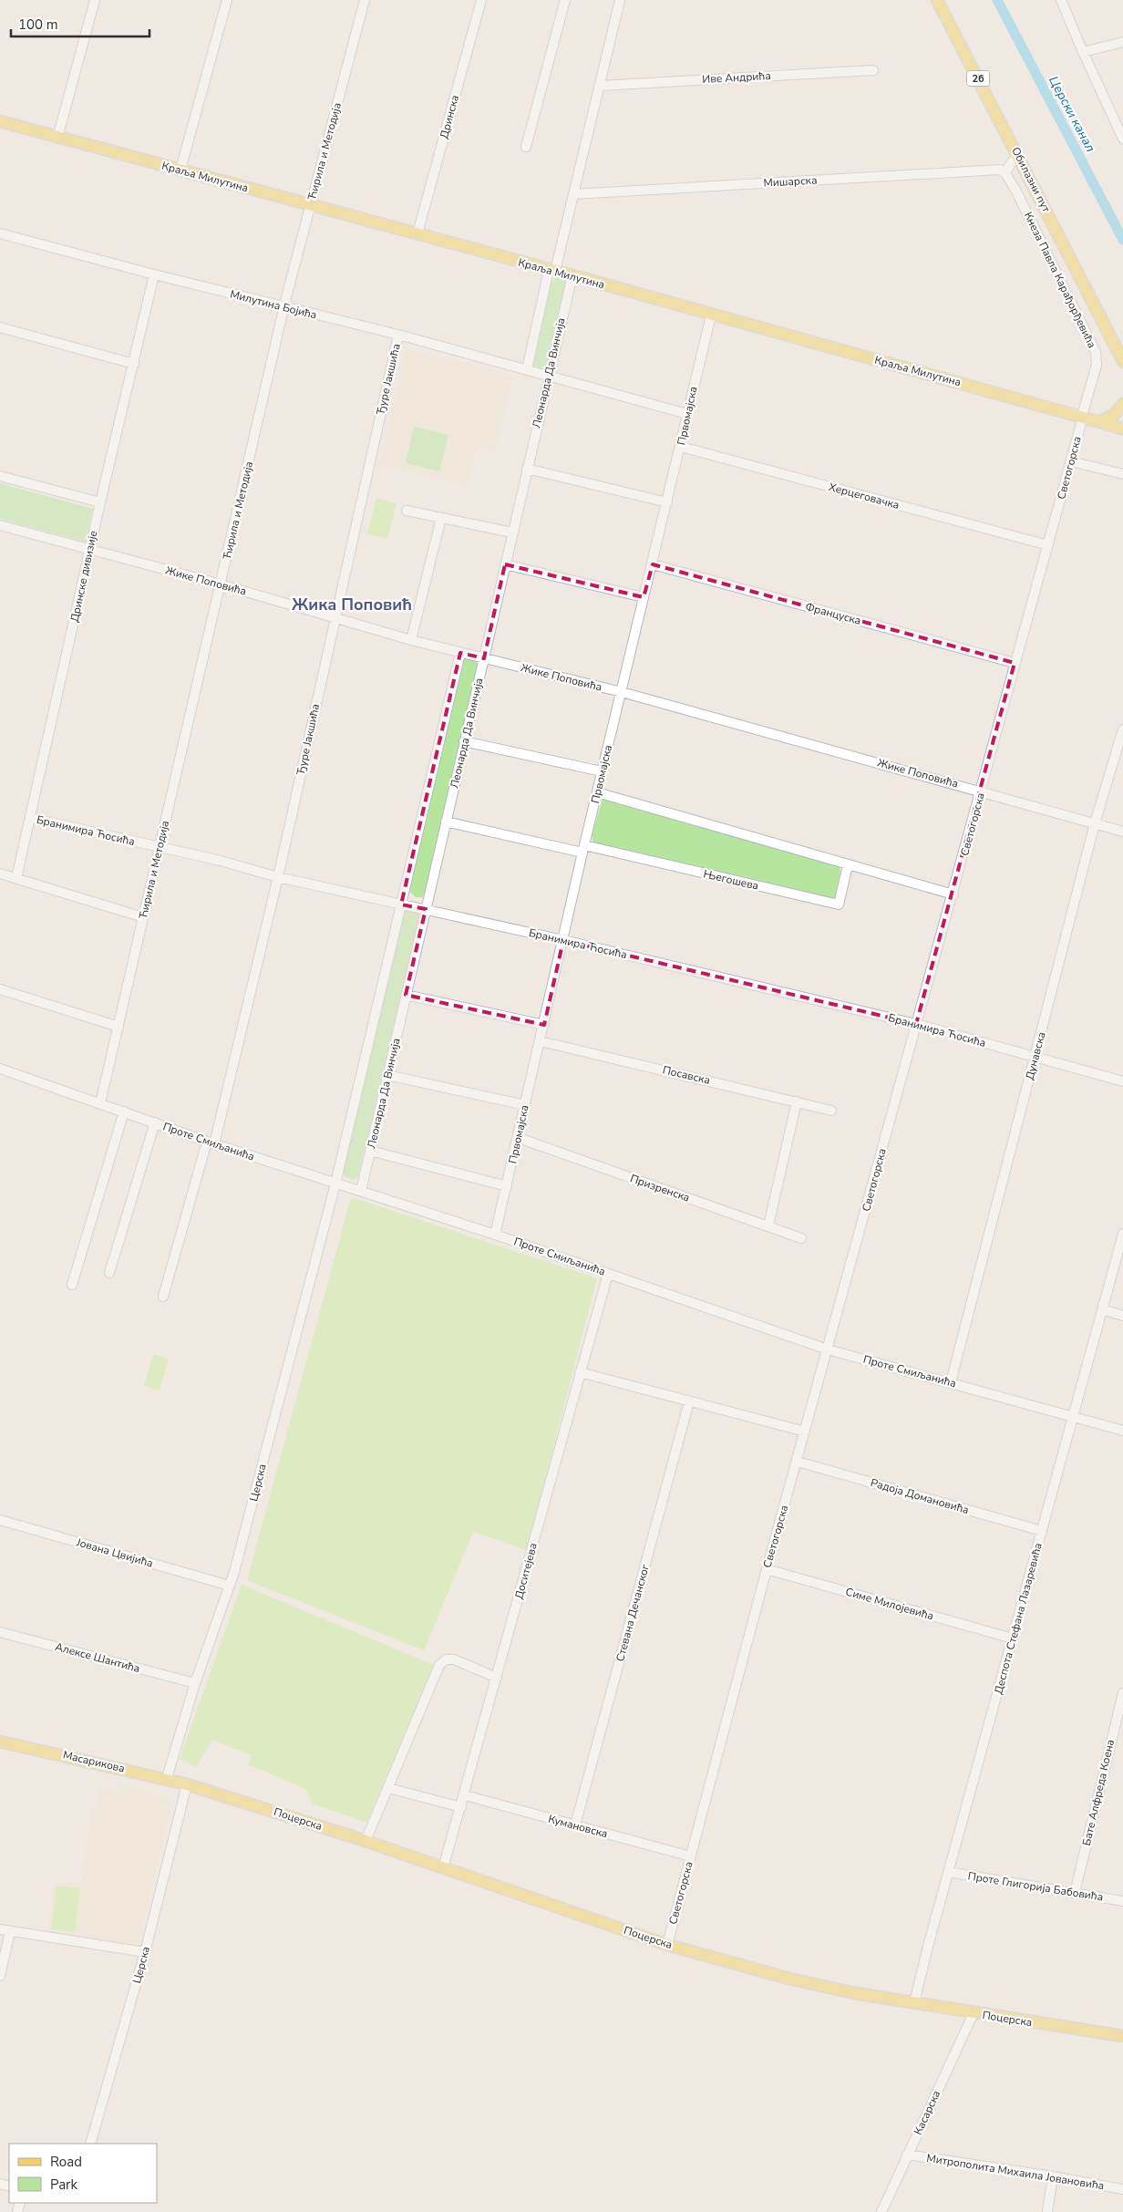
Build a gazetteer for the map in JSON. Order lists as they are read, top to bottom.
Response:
{
  "streets": {
    "main road": [
      "26",
      "Краља Милутина",
      "Обилазни пут",
      "Масарикова",
      "Поцерска"
    ],
    "street": [
      "Иве Андрића",
      "Дринска",
      "Ћирила и Методија",
      "Мишарска",
      "Кнеза Павла Карађорђевића",
      "Милутина Бојића",
      "Леонарда Да Винчија",
      "Ђуре Јакшића",
      "Првомајска",
      "Светогорска",
      "Херцеговачка",
      "Дринске дивизије",
      "Жике Поповића",
      "Француска",
      "Бранимира Ћосића",
      "Његошева",
      "Дунавска",
      "Посавска",
      "Проте Смиљанића",
      "Призренска",
      "Церска",
      "Радоја Домановића",
      "Јована Цвијића",
      "Доситејева",
      "Симе Милојевића",
      "Стевана Дечанског",
      "Деспота Стефана Лазаревића",
      "Алексе Шантића",
      "Бате Алфреда Коена",
      "Кумановска",
      "Проте Глигорија Бабовића",
      "Касарска",
      "Митрополита Михаила Јовановића"
    ]
  },
  "crossings": [
    ["Иве Андрића", "Леонарда Да Винчија"],
    ["Дринска", "Краља Милутина"],
    ["Ћирила и Методија", "Краља Милутина"],
    ["Ћирила и Методија", "Милутина Бојића"],
    ["Ћирила и Методија", "Жике Поповића"],
    ["Ћирила и Методија", "Бранимира Ћосића"],
    ["Ћирила и Методија", "Проте Смиљанића"],
    ["Краља Милутина", "Кнеза Павла Карађорђевића"],
    ["Краља Милутина", "Леонарда Да Винчија"],
    ["Краља Милутина", "Првомајска"],
    ["Краља Милутина", "Светогорска"],
    ["Мишарска", "Кнеза Павла Карађорђевића"],
    ["Мишарска", "Леонарда Да Винчија"],
    ["Кнеза Павла Карађорђевића", "Светогорска"],
    ["Милутина Бојића", "Леонарда Да Винчија"],
    ["Милутина Бојића", "Ђуре Јакшића"],
    ["Милутина Бојића", "Првомајска"],
    ["Милутина Бојића", "Дринске дивизије"],
    ["Леонарда Да Винчија", "Жике Поповића"],
    ["Леонарда Да Винчија", "Бранимира Ћосића"],
    ["Леонарда Да Винчија", "Проте Смиљанића"],
    ["Ђуре Јакшића", "Жике Поповића"],
    ["Ђуре Јакшића", "Бранимира Ћосића"],
    ["Ђуре Јакшића", "Проте Смиљанића"],
    ["Првомајска", "Херцеговачка"],
    ["Првомајска", "Жике Поповића"],
    ["Првомајска", "Француска"],
    ["Првомајска", "Бранимира Ћосића"],
    ["Првомајска", "Његошева"],
    ["Првомајска", "Посавска"],
    ["Првомајска", "Проте Смиљанића"],
    ["Првомајска", "Призренска"],
    ["Светогорска", "Херцеговачка"],
    ["Светогорска", "Жике Поповића"],
    ["Светогорска", "Француска"],
    ["Светогорска", "Бранимира Ћосића"],
    ["Светогорска", "Проте Смиљанића"],
    ["Светогорска", "Радоја Домановића"],
    ["Светогорска", "Симе Милојевића"],
    ["Светогорска", "Поцерска"],
    ["Светогорска", "Кумановска"],
    ["Дринске дивизије", "Жике Поповића"],
    ["Дринске дивизије", "Бранимира Ћосића"],
    ["Жике Поповића", "Дунавска"],
    ["Бранимира Ћосића", "Дунавска"],
    ["Дунавска", "Проте Смиљанића"],
    ["Проте Смиљанића", "Церска"],
    ["Проте Смиљанића", "Доситејева"],
    ["Проте Смиљанића", "Деспота Стефана Лазаревића"],
    ["Церска", "Јована Цвијића"],
    ["Церска", "Алексе Шантића"],
    ["Церска", "Масарикова"],
    ["Церска", "Поцерска"],
    ["Радоја Домановића", "Деспота Стефана Лазаревића"],
    ["Доситејева", "Поцерска"],
    ["Доситејева", "Кумановска"],
    ["Симе Милојевића", "Деспота Стефана Лазаревића"],
    ["Стевана Дечанског", "Кумановска"],
    ["Деспота Стефана Лазаревића", "Поцерска"],
    ["Деспота Стефана Лазаревића", "Проте Глигорија Бабовића"],
    ["Масарикова", "Поцерска"],
    ["Бате Алфреда Коена", "Проте Глигорија Бабовића"],
    ["Поцерска", "Касарска"],
    ["Касарска", "Митрополита Михаила Јовановића"]
  ],
  "districts": ["Жика Поповић"],
  "water": ["Церски канал"],
  "legend": ["Road", "Park"],
  "scale_bar": "100 m"
}
